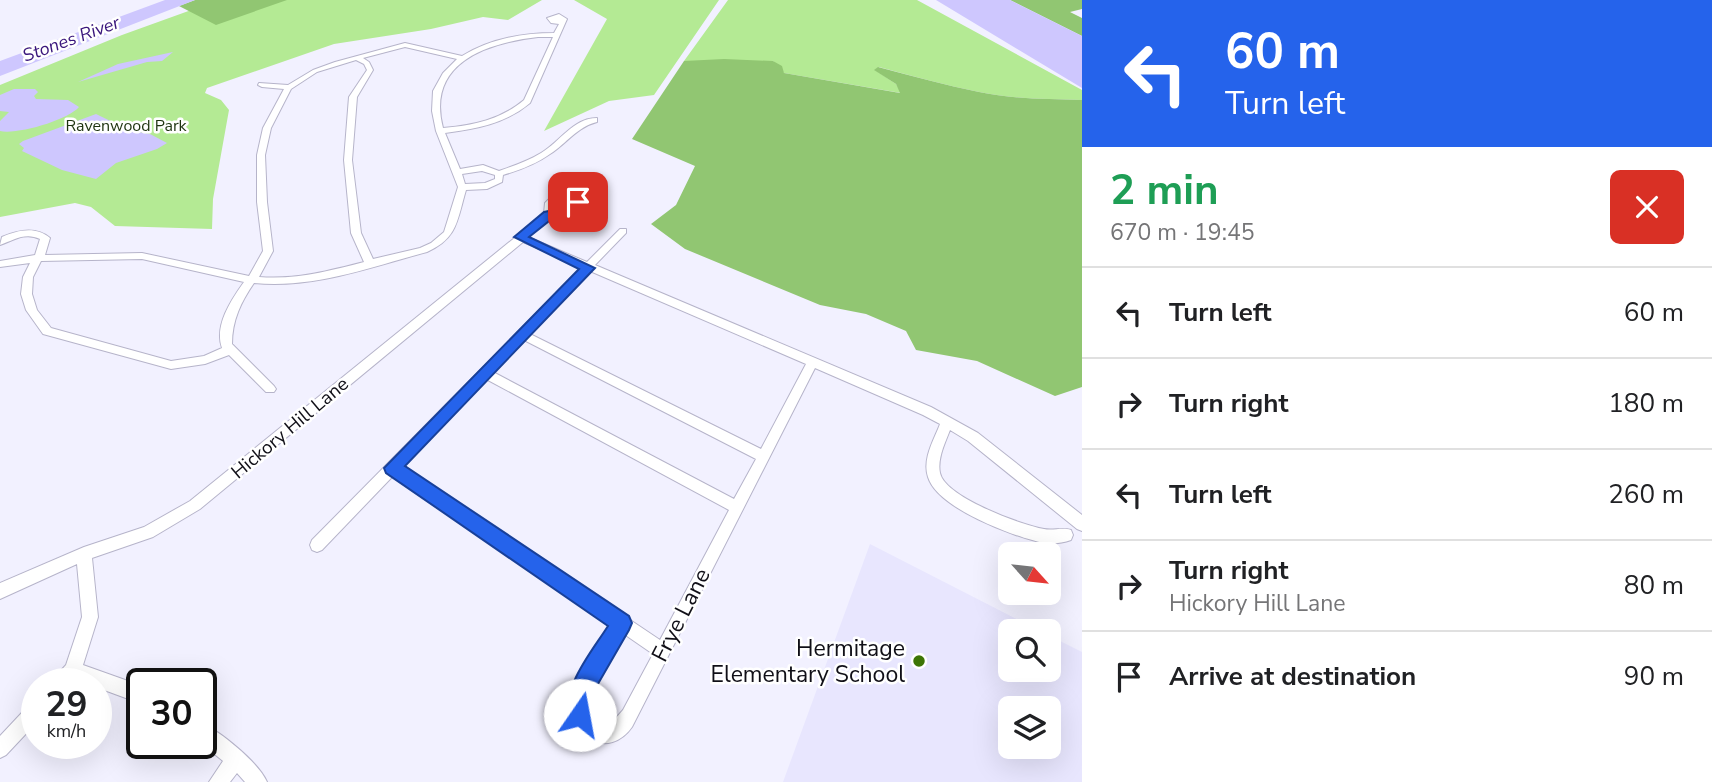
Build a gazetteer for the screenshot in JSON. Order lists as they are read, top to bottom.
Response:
{
  "streets": {
    "street": ["Hickory Hill Lane", "Frye Lane"]
  },
  "water": ["Stones River"],
  "parks": ["Ravenwood Park"],
  "places": ["Hermitage Elementary School"],
  "north": "bottom right",
  "page": {
    "turn": ["60 m", "Turn left"],
    "heading": ["2 min", "670 m · 19:45"],
    "list": [
      {
        "name": "Turn left",
        "value": "60 m"
      },
      {
        "name": "Turn right",
        "value": "180 m"
      },
      {
        "name": "Turn left",
        "value": "260 m"
      },
      {
        "name": "Turn right",
        "note": "Hickory Hill Lane",
        "value": "80 m"
      },
      {
        "name": "Arrive at destination",
        "value": "90 m"
      }
    ],
    "speed": "29 km/h",
    "limit": "30"
  }
}
